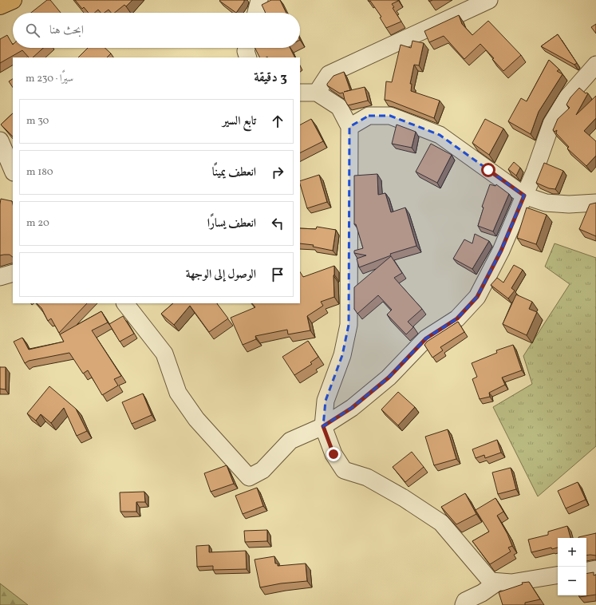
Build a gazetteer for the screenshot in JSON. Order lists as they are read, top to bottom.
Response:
{
  "page": {
    "search": "ابحث هنا",
    "heading": ["3 دقيقة", "سيرًا · 230 m"],
    "list": [
      ["تابع السير", "30 m"],
      ["انعطف يمينًا", "180 m"],
      ["انعطف يسارًا", "20 m"],
      "الوصول إلى الوجهة"
    ],
    "map_buttons": ["+", "−"]
  }
}
